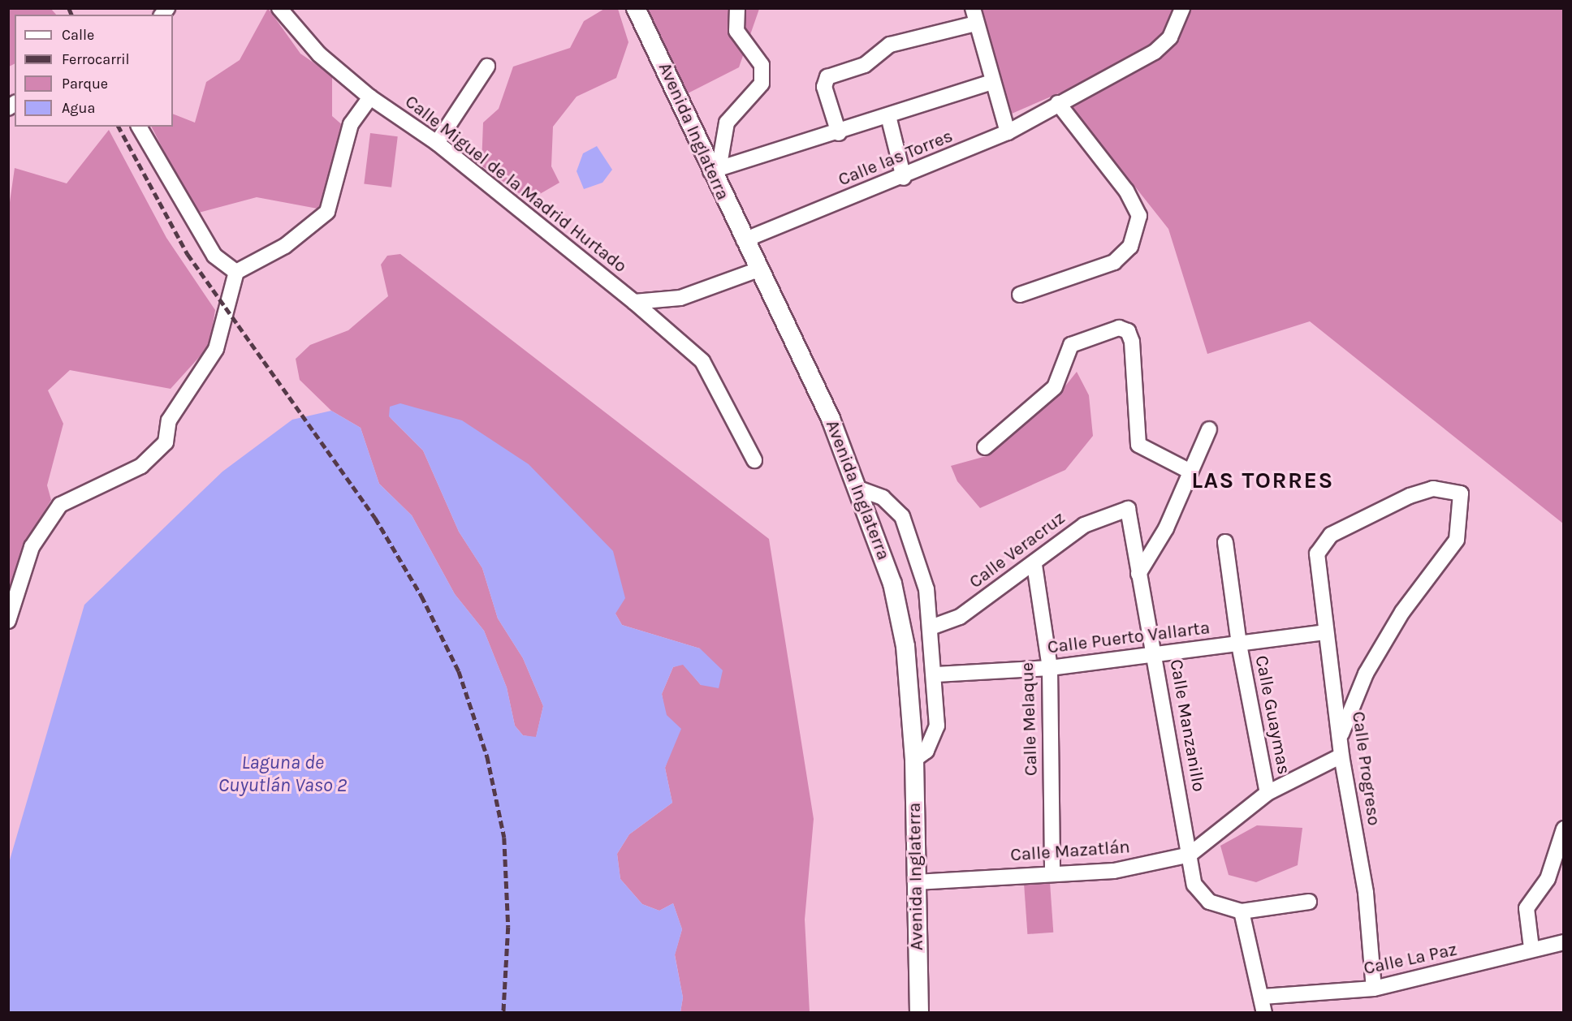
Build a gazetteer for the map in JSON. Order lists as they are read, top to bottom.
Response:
{
  "streets": {
    "main road": ["Avenida Inglaterra"],
    "street": [
      "Calle las Torres",
      "Calle Miguel de la Madrid Hurtado",
      "Calle Veracruz",
      "Calle Puerto Vallarta",
      "Calle Guaymas",
      "Calle Melaque",
      "Calle Manzanillo",
      "Calle Progreso",
      "Calle Mazatlán",
      "Calle La Paz"
    ]
  },
  "crossings": [
    ["Avenida Inglaterra", "Calle las Torres"],
    ["Avenida Inglaterra", "Calle Mazatlán"],
    ["Calle Veracruz", "Calle Melaque"],
    ["Calle Veracruz", "Calle Manzanillo"],
    ["Calle Puerto Vallarta", "Calle Guaymas"],
    ["Calle Puerto Vallarta", "Calle Melaque"],
    ["Calle Puerto Vallarta", "Calle Manzanillo"],
    ["Calle Puerto Vallarta", "Calle Progreso"],
    ["Calle Guaymas", "Calle Mazatlán"],
    ["Calle Melaque", "Calle Mazatlán"],
    ["Calle Manzanillo", "Calle Mazatlán"],
    ["Calle Progreso", "Calle Mazatlán"],
    ["Calle Progreso", "Calle La Paz"]
  ],
  "districts": ["LAS TORRES"],
  "water": ["Laguna de Cuyutlán Vaso 2"],
  "legend": [
    "Calle",
    "Ferrocarril",
    "Parque",
    "Agua"
  ]
}
